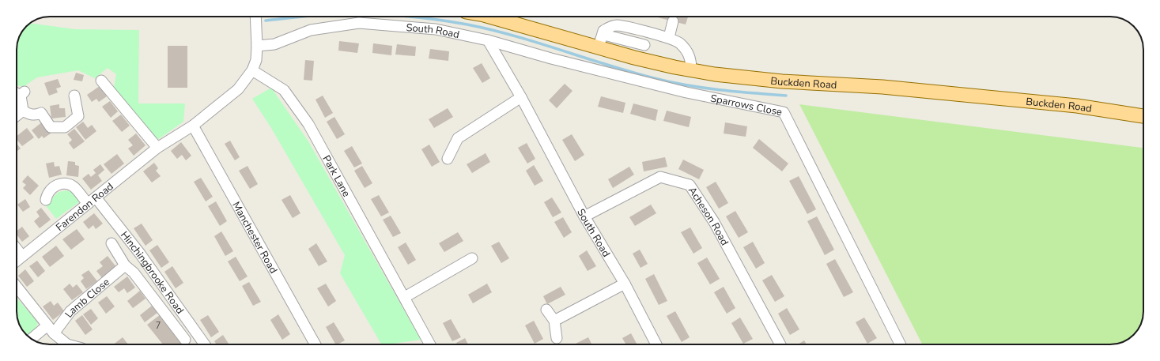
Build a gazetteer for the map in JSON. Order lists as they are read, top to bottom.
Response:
{
  "streets": {
    "main road": ["Buckden Road"],
    "street": [
      "South Road",
      "Sparrows Close",
      "Park Lane",
      "Farendon Road",
      "Acheson Road",
      "Manchester Road",
      "Hinchingbrooke Road",
      "Lamb Close"
    ]
  },
  "crossings": [
    ["South Road", "Sparrows Close"],
    ["South Road", "Farendon Road"],
    ["South Road", "Acheson Road"],
    ["Park Lane", "Farendon Road"],
    ["Farendon Road", "Manchester Road"],
    ["Farendon Road", "Hinchingbrooke Road"]
  ],
  "house_numbers": ["7"]
}
